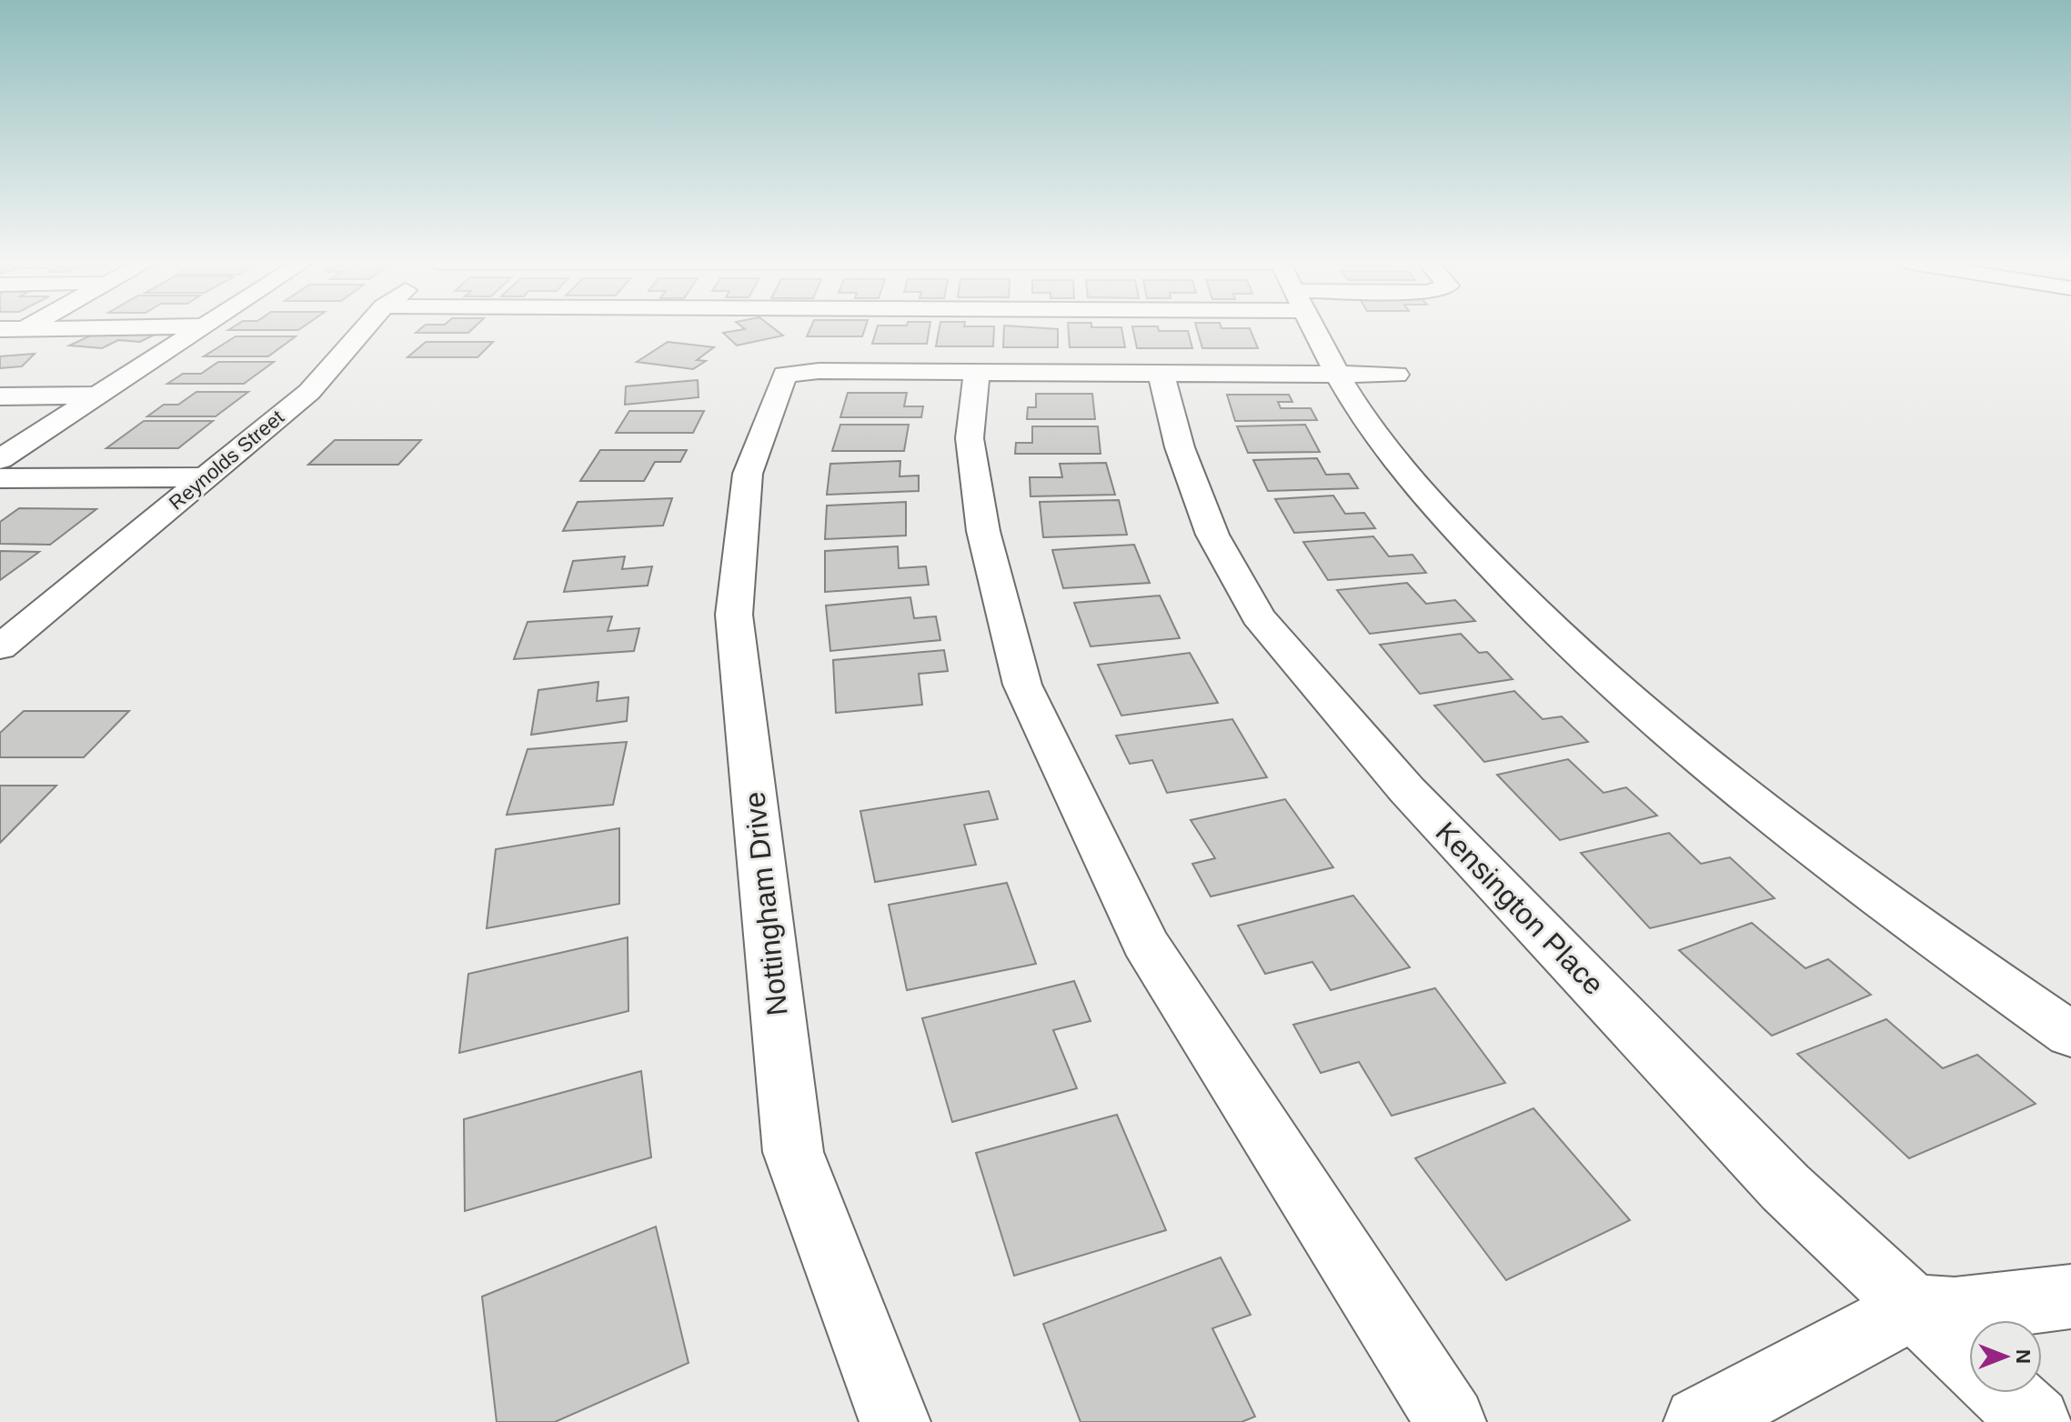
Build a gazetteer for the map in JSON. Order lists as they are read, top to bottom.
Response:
{
  "streets": {
    "street": ["Reynolds Street", "Nottingham Drive", "Kensington Place"]
  },
  "north": "right"
}
